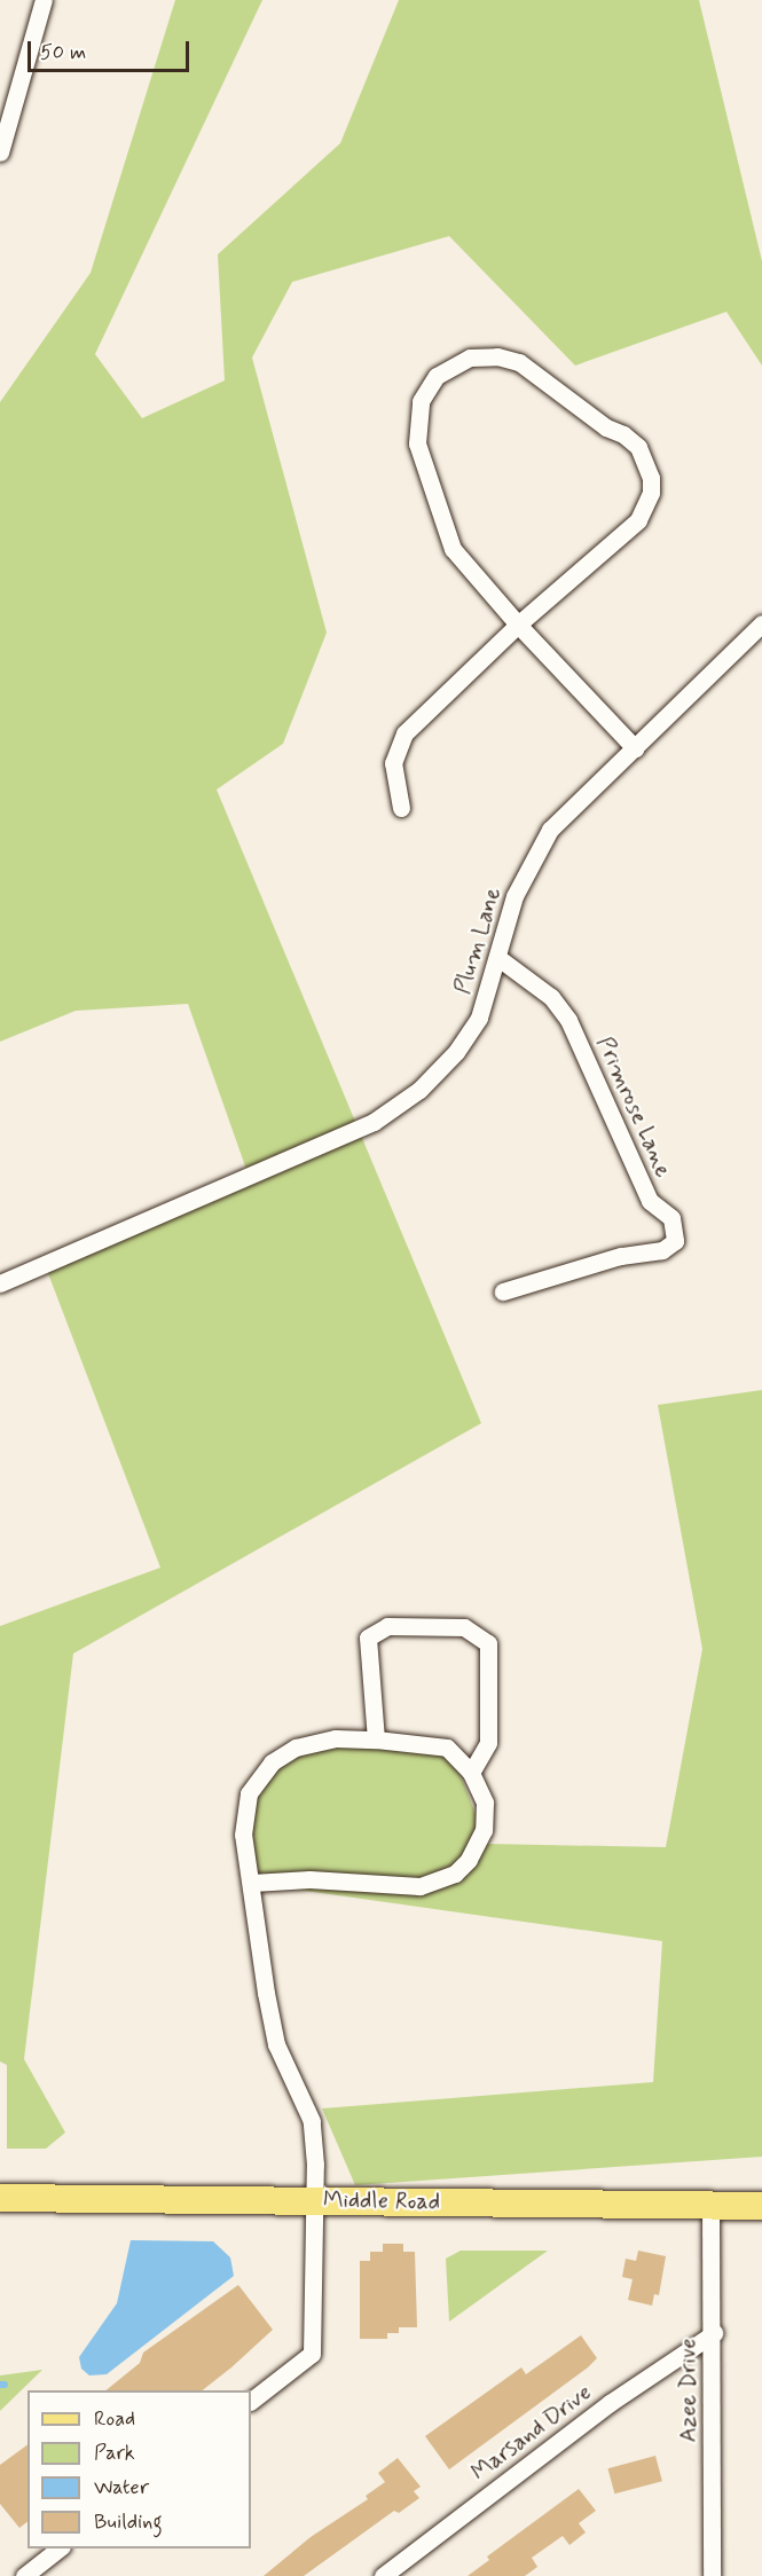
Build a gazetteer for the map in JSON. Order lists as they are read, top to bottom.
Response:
{
  "streets": {
    "main road": ["Middle Road"],
    "street": [
      "Plum Lane",
      "Primrose Lane",
      "Azee Drive",
      "Marsand Drive"
    ]
  },
  "crossings": [
    ["Plum Lane", "Primrose Lane"],
    ["Middle Road", "Azee Drive"],
    ["Azee Drive", "Marsand Drive"]
  ],
  "legend": [
    "Road",
    "Park",
    "Water",
    "Building"
  ],
  "scale_bar": "50 m"
}
